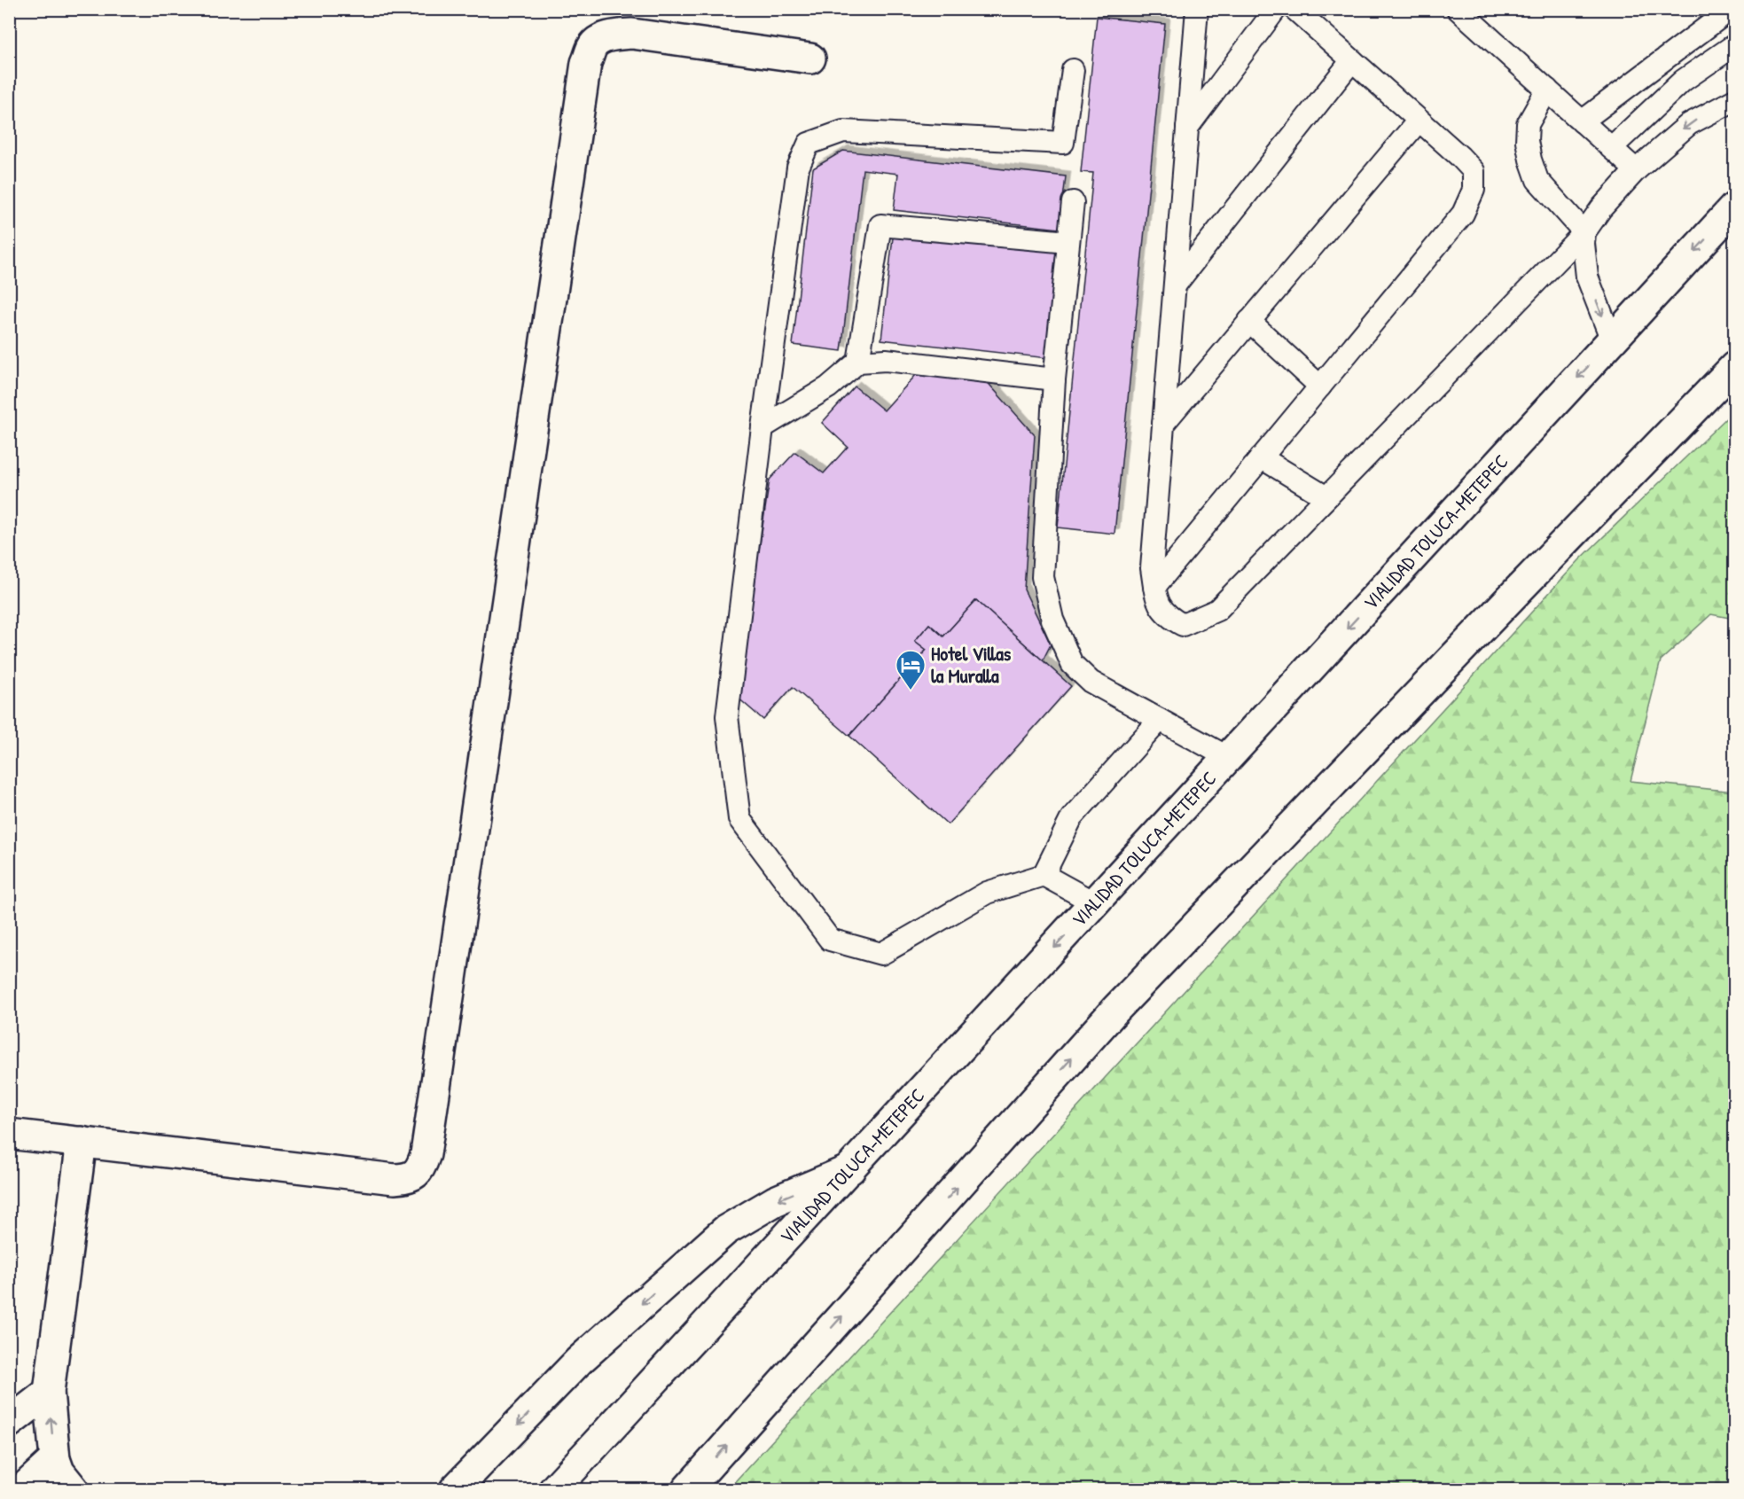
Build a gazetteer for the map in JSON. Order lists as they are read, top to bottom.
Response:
{
  "streets": {
    "main road": ["VIALIDAD TOLUCA-METEPEC"]
  },
  "places": {
    "hotel": ["Hotel Villas la Muralla"]
  }
}
